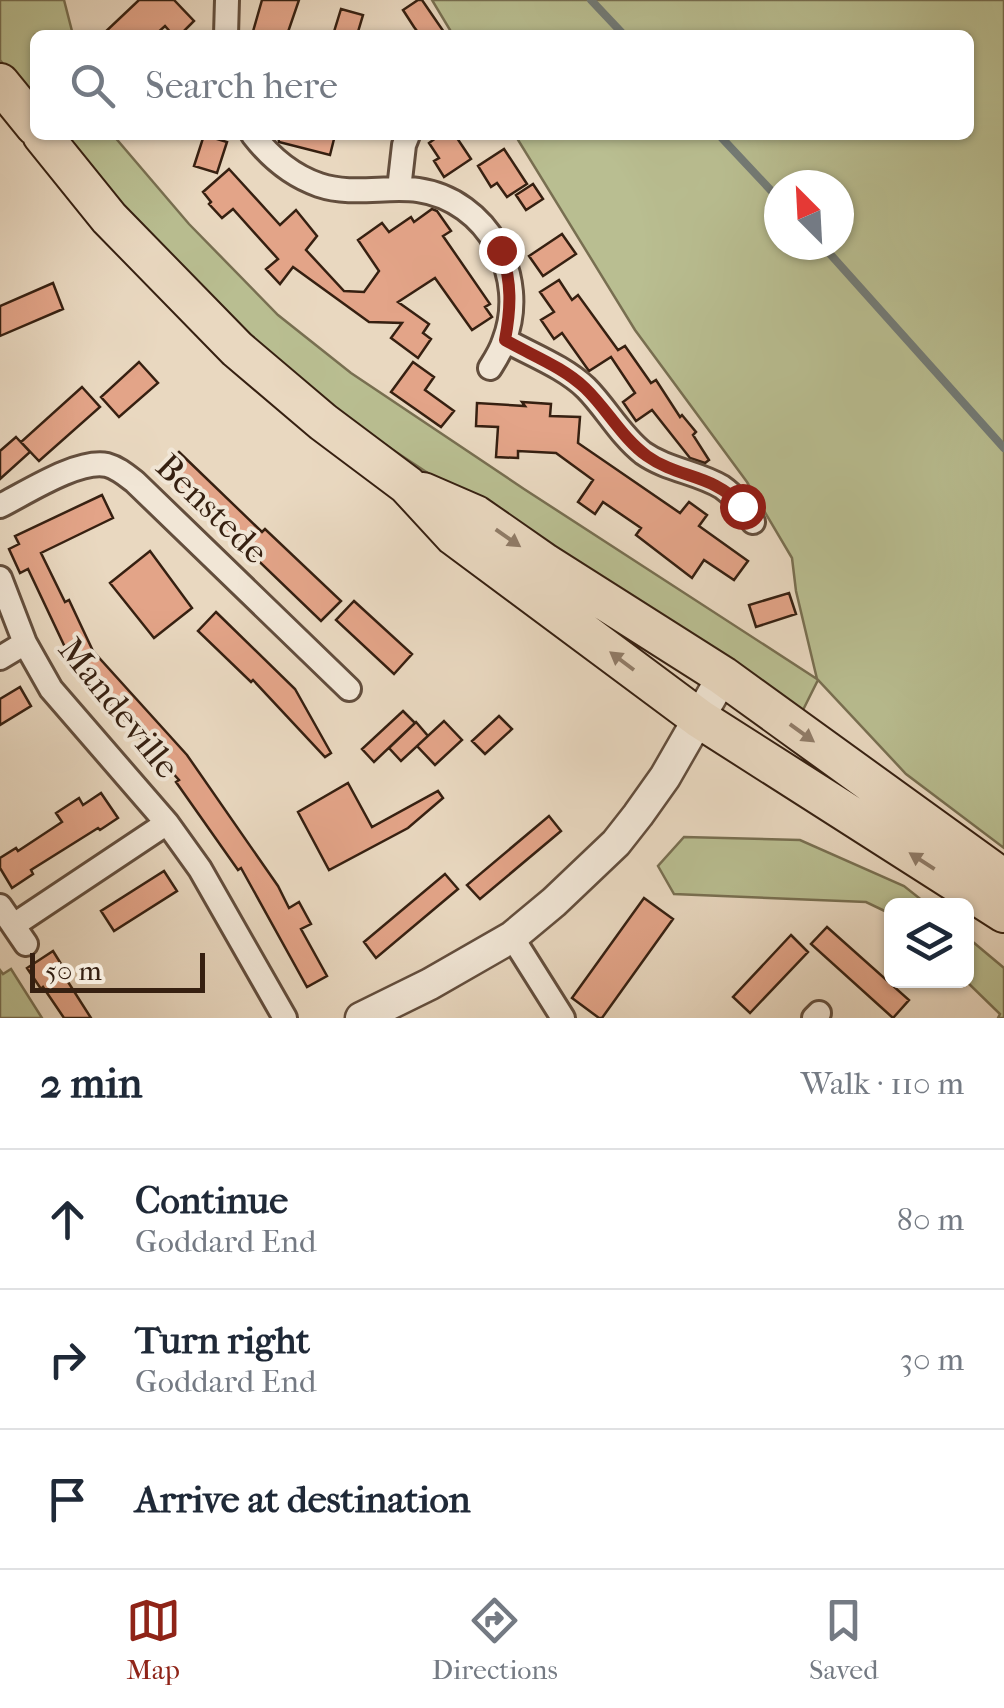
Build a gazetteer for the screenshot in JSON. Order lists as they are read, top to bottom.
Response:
{
  "streets": {
    "street": ["Benstede", "Mandeville"]
  },
  "scale_bar": "50 m",
  "north": "top left",
  "page": {
    "search": "Search here",
    "scale": "50 m",
    "heading": ["2 min", "Walk · 110 m"],
    "list": [
      ["Continue", "Goddard End", "80 m"],
      ["Turn right", "Goddard End", "30 m"],
      "Arrive at destination"
    ],
    "nav": ["Map", "Directions", "Saved"]
  }
}
